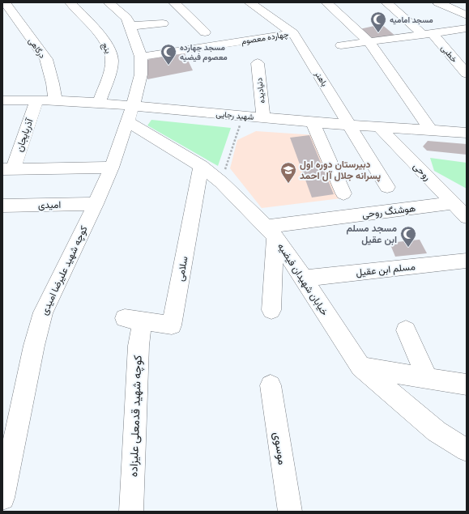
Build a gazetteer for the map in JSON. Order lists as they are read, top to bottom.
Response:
{
  "streets": {
    "street": [
      "چهارده معصوم",
      "درگاهی",
      "ینج",
      "خطبی",
      "باهنر",
      "دنیادیده",
      "شهید رجایی",
      "آذربایجان",
      "روحی",
      "امیدی",
      "هوشنگ روحی",
      "سلامی",
      "مسلم ابن عقیل",
      "کوچه شهید علیرضا امیدی",
      "خیابان شهیدان فیضیه",
      "کوچه شهید قدمعلی علیزاده",
      "موسوی"
    ]
  },
  "crossings": [
    ["چهارده معصوم", "باهنر"],
    ["چهارده معصوم", "کوچه شهید علیرضا امیدی"],
    ["درگاهی", "شهید رجایی"],
    ["ینج", "شهید رجایی"],
    ["باهنر", "شهید رجایی"],
    ["دنیادیده", "شهید رجایی"],
    ["شهید رجایی", "آذربایجان"],
    ["شهید رجایی", "روحی"],
    ["شهید رجایی", "کوچه شهید علیرضا امیدی"],
    ["شهید رجایی", "خیابان شهیدان فیضیه"],
    ["روحی", "هوشنگ روحی"],
    ["امیدی", "کوچه شهید علیرضا امیدی"],
    ["هوشنگ روحی", "خیابان شهیدان فیضیه"],
    ["سلامی", "خیابان شهیدان فیضیه"],
    ["سلامی", "کوچه شهید قدمعلی علیزاده"],
    ["مسلم ابن عقیل", "خیابان شهیدان فیضیه"],
    ["کوچه شهید علیرضا امیدی", "خیابان شهیدان فیضیه"]
  ],
  "places": {
    "mosque": ["مسجد امامیه", "مسجد چهارده معصوم فیضیه", "مسجد مسلم ابن عقیل"],
    "school or university": ["دبیرستان دوره اول پسرانه جلال آل احمد"]
  }
}
